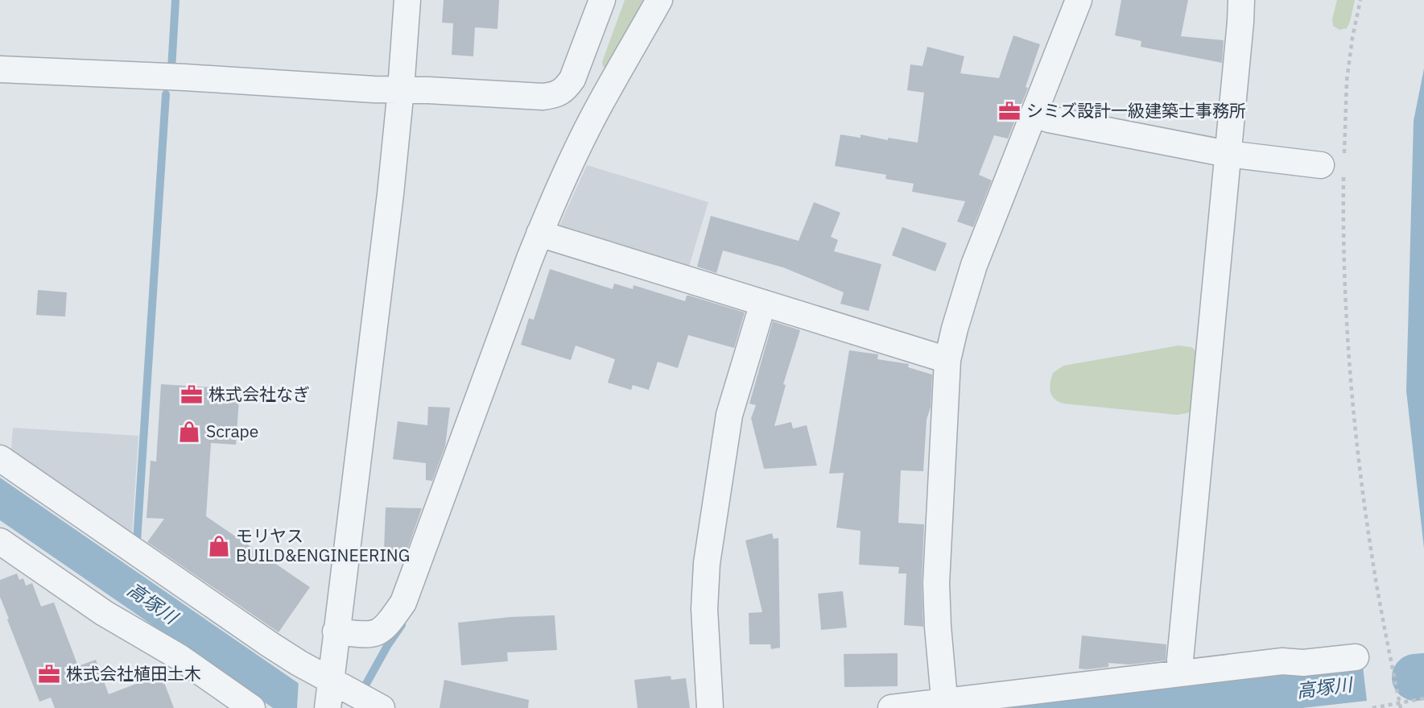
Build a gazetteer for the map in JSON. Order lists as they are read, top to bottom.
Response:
{
  "water": ["高塚川"],
  "places": {
    "office": ["シミズ設計一級建築士事務所", "株式会社なぎ", "株式会社植田土木"],
    "shop": ["Scrape", "モリヤス BUILD&ENGINEERING"]
  }
}
